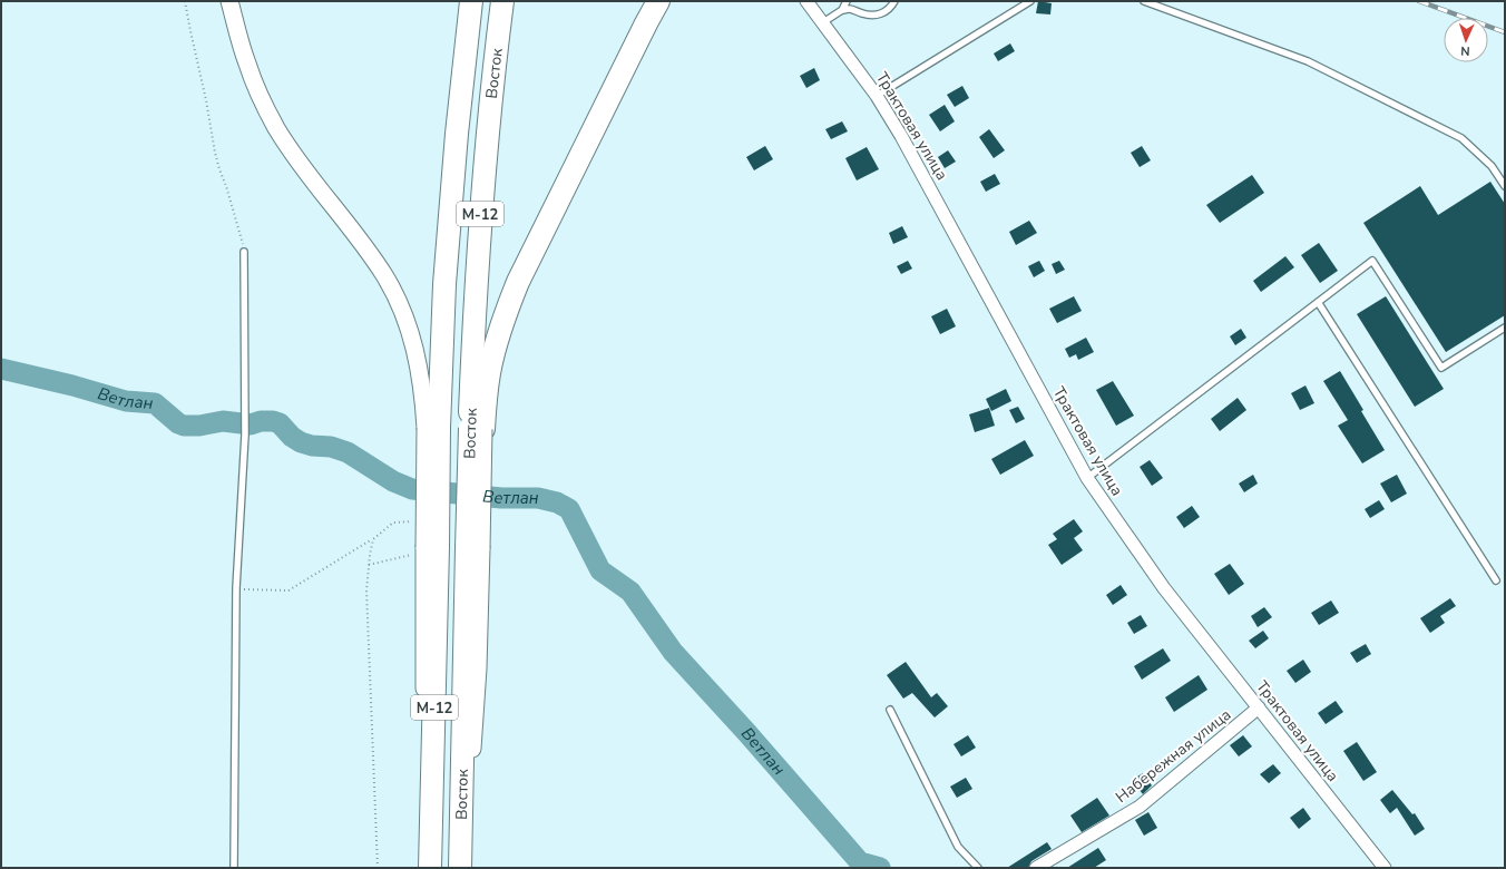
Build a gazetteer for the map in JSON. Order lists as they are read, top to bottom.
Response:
{
  "streets": {
    "highway": ["Восток", "М-12"],
    "street": ["Трактовая улица", "Набережная улица"]
  },
  "crossings": [
    ["Трактовая улица", "Набережная улица"]
  ],
  "water": ["Ветлан"],
  "north": "bottom"
}
